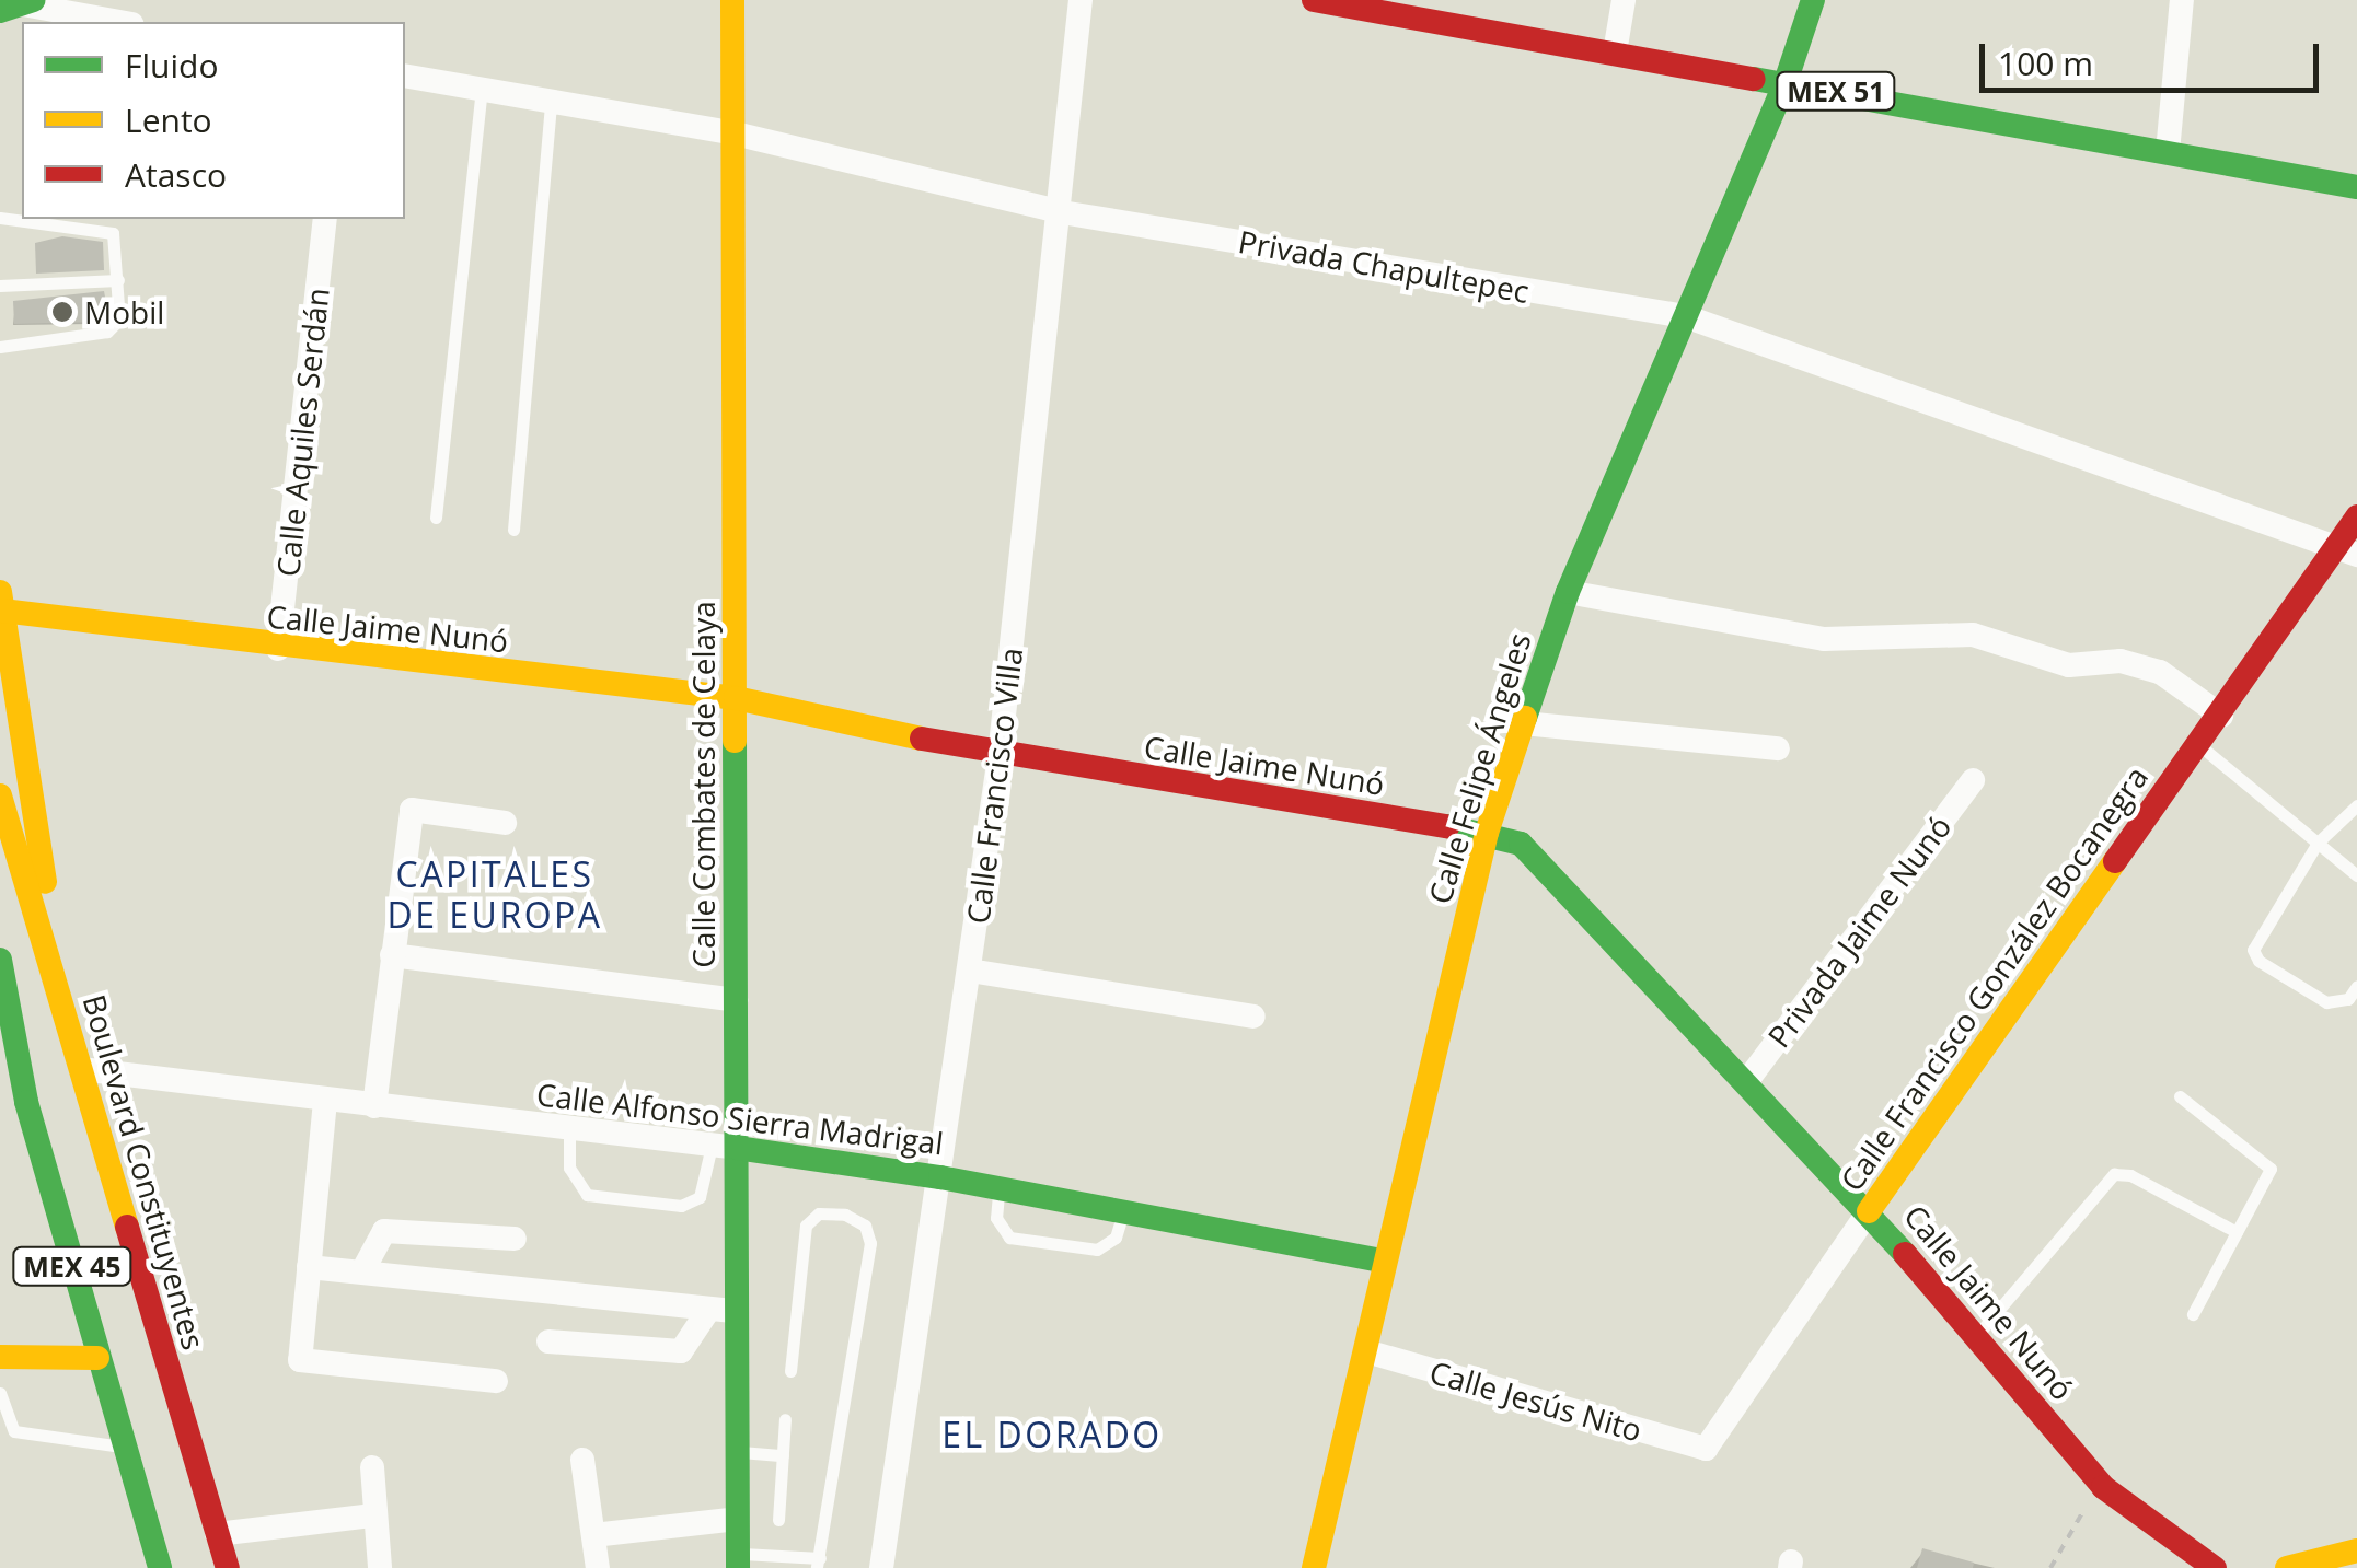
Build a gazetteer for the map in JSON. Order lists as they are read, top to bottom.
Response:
{
  "streets": {
    "main road": [
      "MEX 51",
      "Calle Jaime Nunó",
      "Calle Felipe Ángeles",
      "Calle Combates de Celaya",
      "Calle Francisco González Bocanegra",
      "Calle Alfonso Sierra Madrigal",
      "Boulevard Constituyentes",
      "MEX 45"
    ],
    "street": [
      "Privada Chapultepec",
      "Calle Aquiles Serdán",
      "Calle Francisco Villa",
      "Privada Jaime Nunó",
      "Calle Jesús Nito"
    ]
  },
  "crossings": [
    ["MEX 51", "Calle Felipe Ángeles"],
    ["Privada Chapultepec", "Calle Felipe Ángeles"],
    ["Privada Chapultepec", "Calle Combates de Celaya"],
    ["Privada Chapultepec", "Calle Francisco Villa"],
    ["Privada Chapultepec", "Calle Francisco González Bocanegra"],
    ["Calle Aquiles Serdán", "Calle Jaime Nunó"],
    ["Calle Jaime Nunó", "Calle Felipe Ángeles"],
    ["Calle Jaime Nunó", "Calle Combates de Celaya"],
    ["Calle Jaime Nunó", "Calle Francisco Villa"],
    ["Calle Jaime Nunó", "Privada Jaime Nunó"],
    ["Calle Jaime Nunó", "Calle Francisco González Bocanegra"],
    ["Calle Felipe Ángeles", "Calle Alfonso Sierra Madrigal"],
    ["Calle Felipe Ángeles", "Calle Jesús Nito"],
    ["Calle Combates de Celaya", "Calle Alfonso Sierra Madrigal"],
    ["Calle Francisco Villa", "Calle Alfonso Sierra Madrigal"],
    ["Calle Francisco González Bocanegra", "Calle Jesús Nito"],
    ["Calle Alfonso Sierra Madrigal", "Boulevard Constituyentes"]
  ],
  "districts": ["CAPITALES DE EUROPA", "EL DORADO"],
  "places": ["Mobil"],
  "legend": ["Fluido", "Lento", "Atasco"],
  "scale_bar": "100 m"
}
